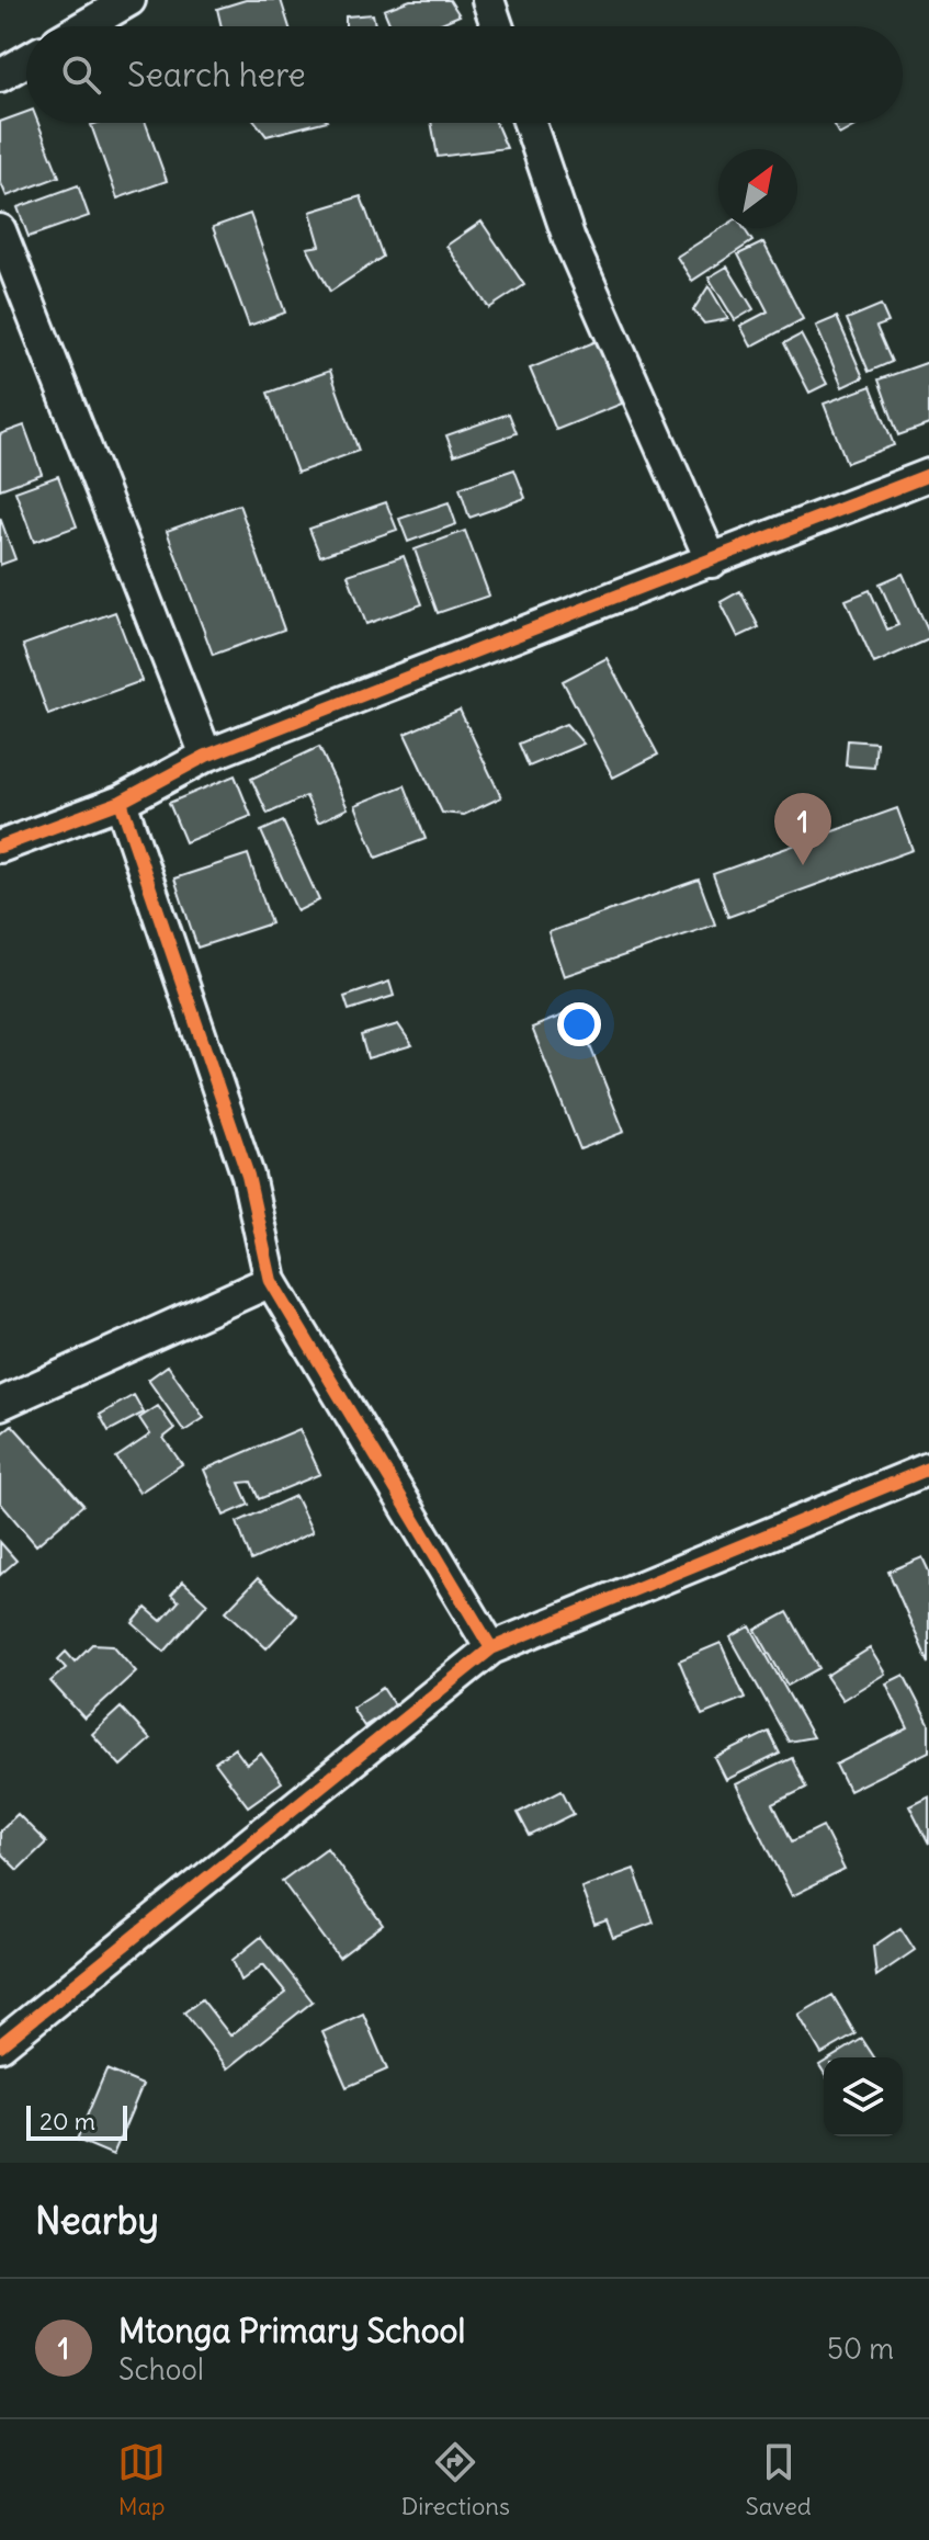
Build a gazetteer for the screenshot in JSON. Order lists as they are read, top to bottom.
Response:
{
  "scale_bar": "20 m",
  "north": "top right",
  "page": {
    "search": "Search here",
    "pins": "1",
    "scale": "20 m",
    "heading": "Nearby",
    "list": [
      {
        "mark": "1",
        "name": "Mtonga Primary School",
        "note": "School",
        "value": "50 m"
      }
    ],
    "nav": ["Map", "Directions", "Saved"]
  }
}
